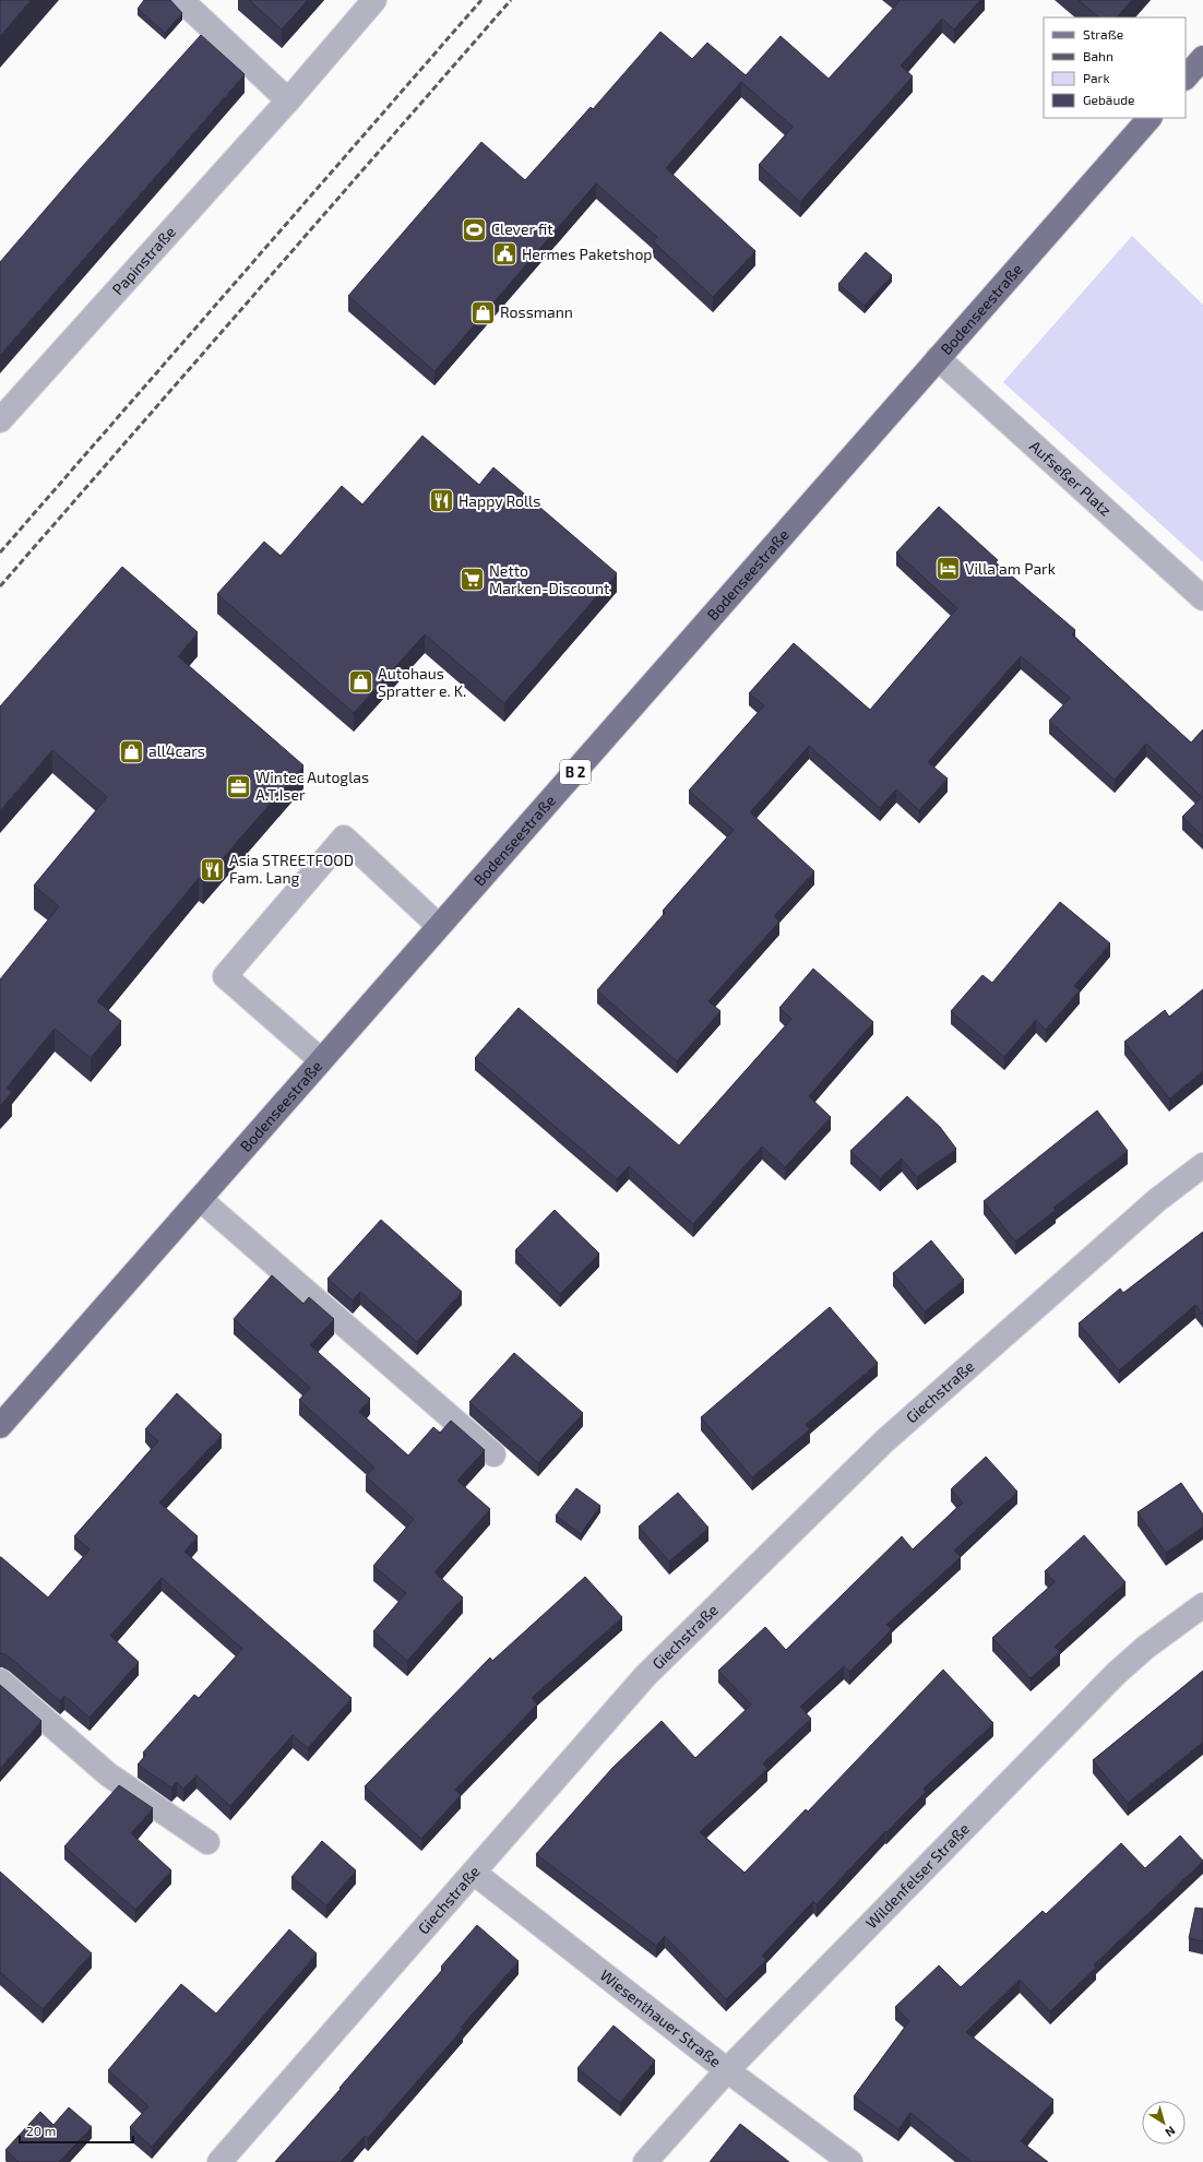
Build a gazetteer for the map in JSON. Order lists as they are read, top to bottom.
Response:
{
  "streets": {
    "main road": ["Bodenseestraße", "B 2"],
    "street": [
      "Papinstraße",
      "Aufseßer Platz",
      "Giechstraße",
      "Wildenfelser Straße",
      "Wiesenthauer Straße"
    ]
  },
  "crossings": [
    ["Bodenseestraße", "Aufseßer Platz"],
    ["Giechstraße", "Wiesenthauer Straße"],
    ["Wildenfelser Straße", "Wiesenthauer Straße"]
  ],
  "places": {
    "sports": ["Clever fit"],
    "public building": ["Hermes Paketshop"],
    "shop": ["Rossmann", "Autohaus Spratter e. K.", "all4cars"],
    "restaurant": ["Happy Rolls", "Asia STREETFOOD Fam. Lang"],
    "hotel": ["Villa am Park"],
    "supermarket": ["Netto Marken-Discount"],
    "office": ["Wintec Autoglas A.T.Iser"]
  },
  "legend": [
    "Straße",
    "Bahn",
    "Park",
    "Gebäude"
  ],
  "scale_bar": "20 m",
  "north": "bottom right"
}
